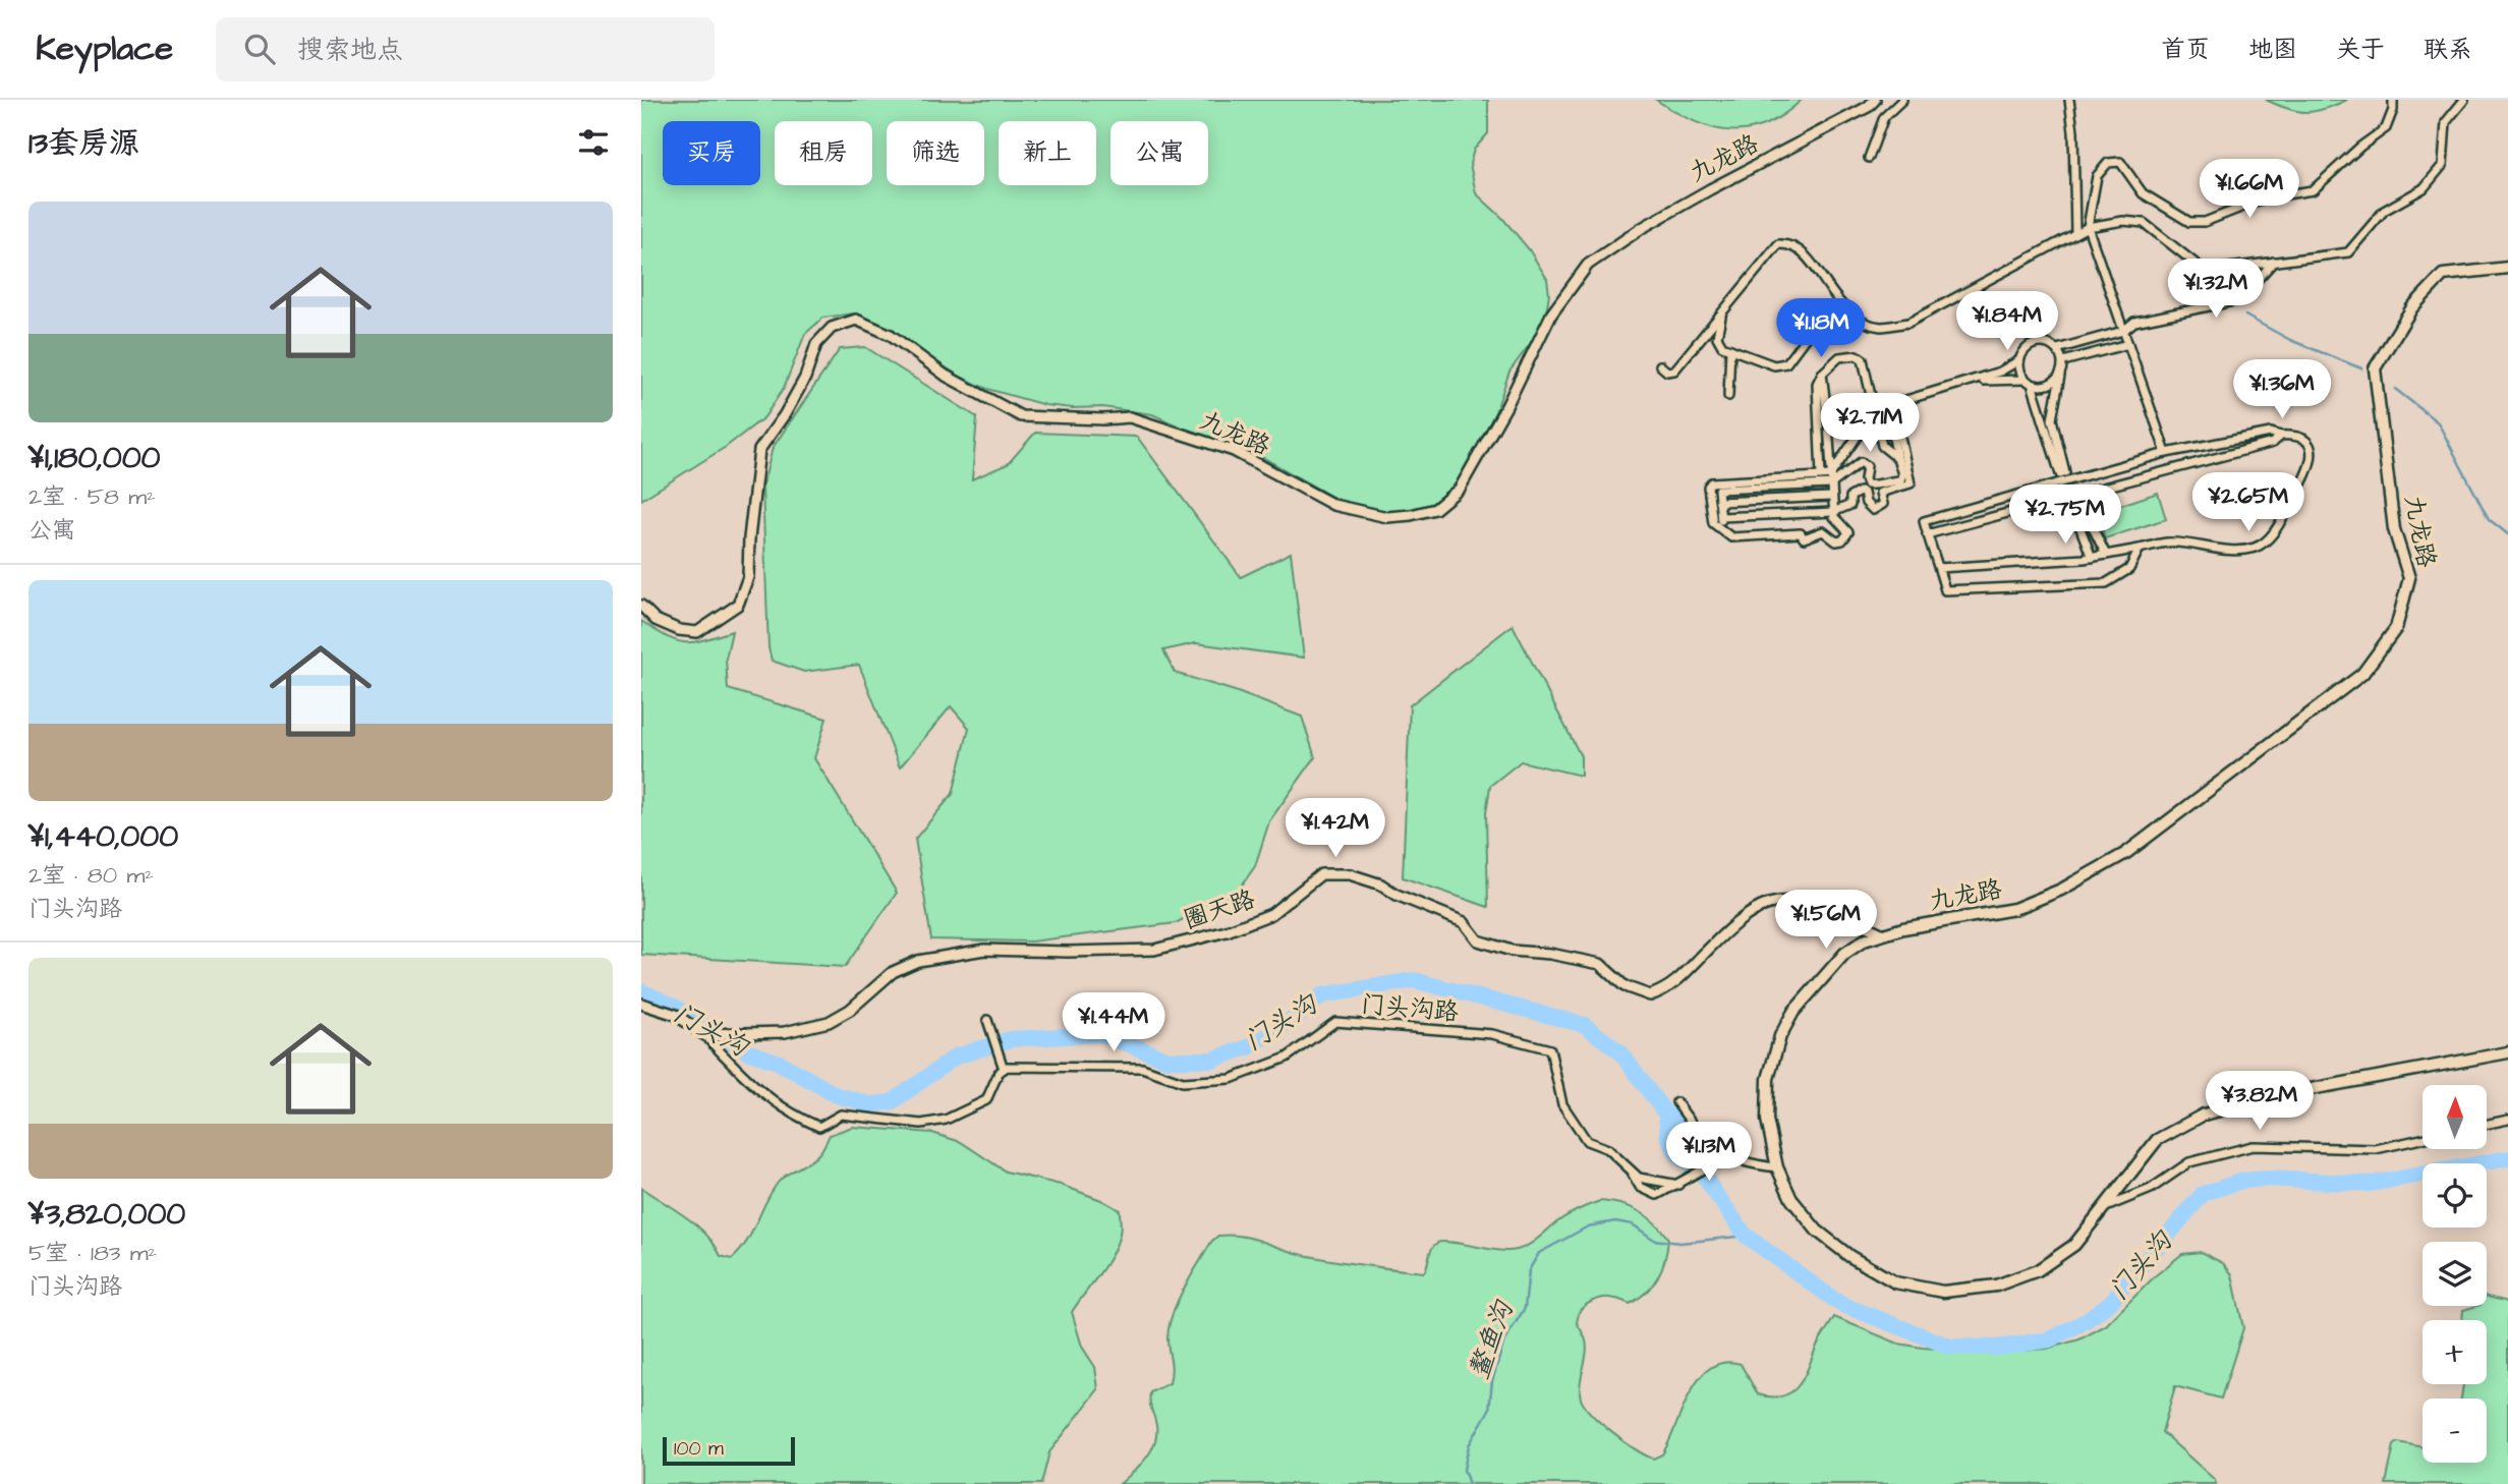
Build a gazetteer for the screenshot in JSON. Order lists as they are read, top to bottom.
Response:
{
  "streets": {
    "main road": ["九龙路"],
    "street": ["圈天路", "门头沟路"]
  },
  "crossings": [
    ["九龙路", "圈天路"]
  ],
  "water": ["门头沟", "鳌鱼沟"],
  "scale_bar": "100 m",
  "north": "top",
  "page": {
    "header": "Keyplace",
    "search": "搜索地点",
    "nav": [
      "首页",
      "地图",
      "关于",
      "联系"
    ],
    "heading": "13套房源",
    "chip": [
      "买房",
      "租房",
      "筛选",
      "新上",
      "公寓"
    ],
    "price": [
      "¥1.66M",
      "¥1.32M",
      "¥1.84M",
      "¥1.18M",
      "¥1.36M",
      "¥2.71M",
      "¥2.65M",
      "¥2.75M",
      "¥1.42M",
      "¥1.56M",
      "¥1.44M",
      "¥3.82M",
      "¥1.13M"
    ],
    "list": [
      {
        "name": "¥1,180,000",
        "note": "2室 · 58 m² · 公寓"
      },
      {
        "name": "¥1,440,000",
        "note": "2室 · 80 m² · 门头沟路"
      },
      {
        "name": "¥3,820,000",
        "note": "5室 · 183 m² · 门头沟路"
      }
    ],
    "map_buttons": ["+", "−"],
    "scale": "100 m"
  }
}
